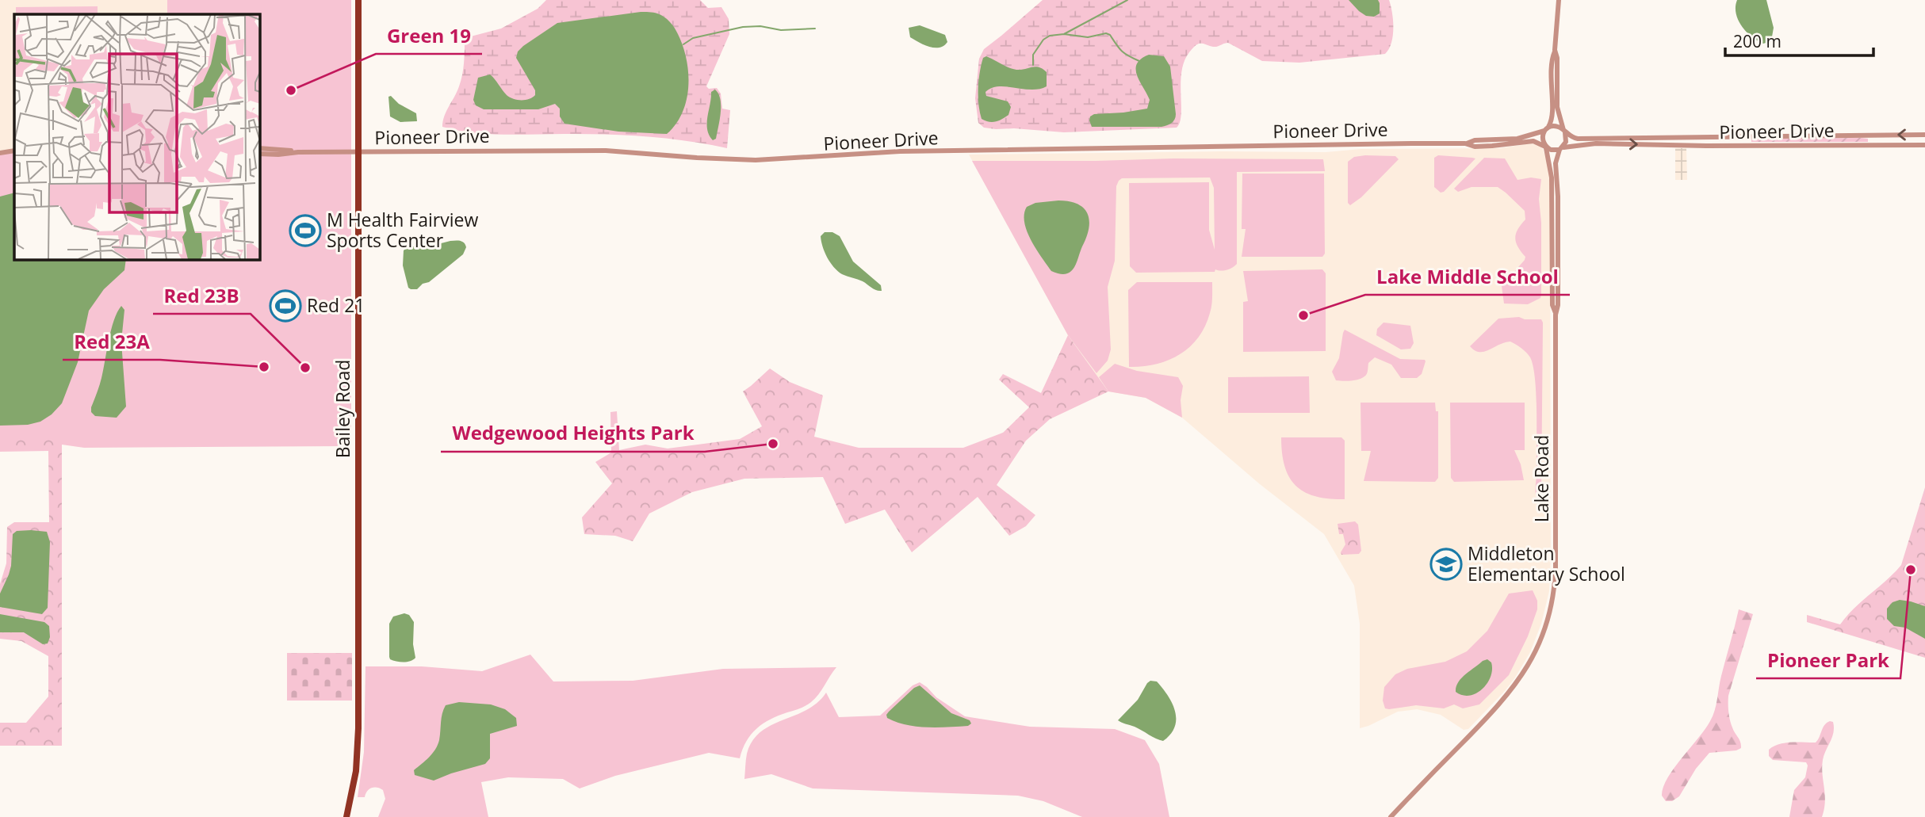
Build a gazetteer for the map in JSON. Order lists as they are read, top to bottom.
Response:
{
  "streets": {
    "main road": ["Bailey Road"],
    "street": ["Pioneer Drive", "Lake Road"]
  },
  "crossings": [
    ["Pioneer Drive", "Bailey Road"],
    ["Pioneer Drive", "Lake Road"]
  ],
  "places": {
    "other": [
      "Green 19",
      "Lake Middle School",
      "Red 23A",
      "Red 23B",
      "Wedgewood Heights Park",
      "Pioneer Park"
    ],
    "sports": ["M Health Fairview Sports Center", "Red 21"],
    "school or university": ["Middleton Elementary School"]
  },
  "scale_bar": "200 m"
}
